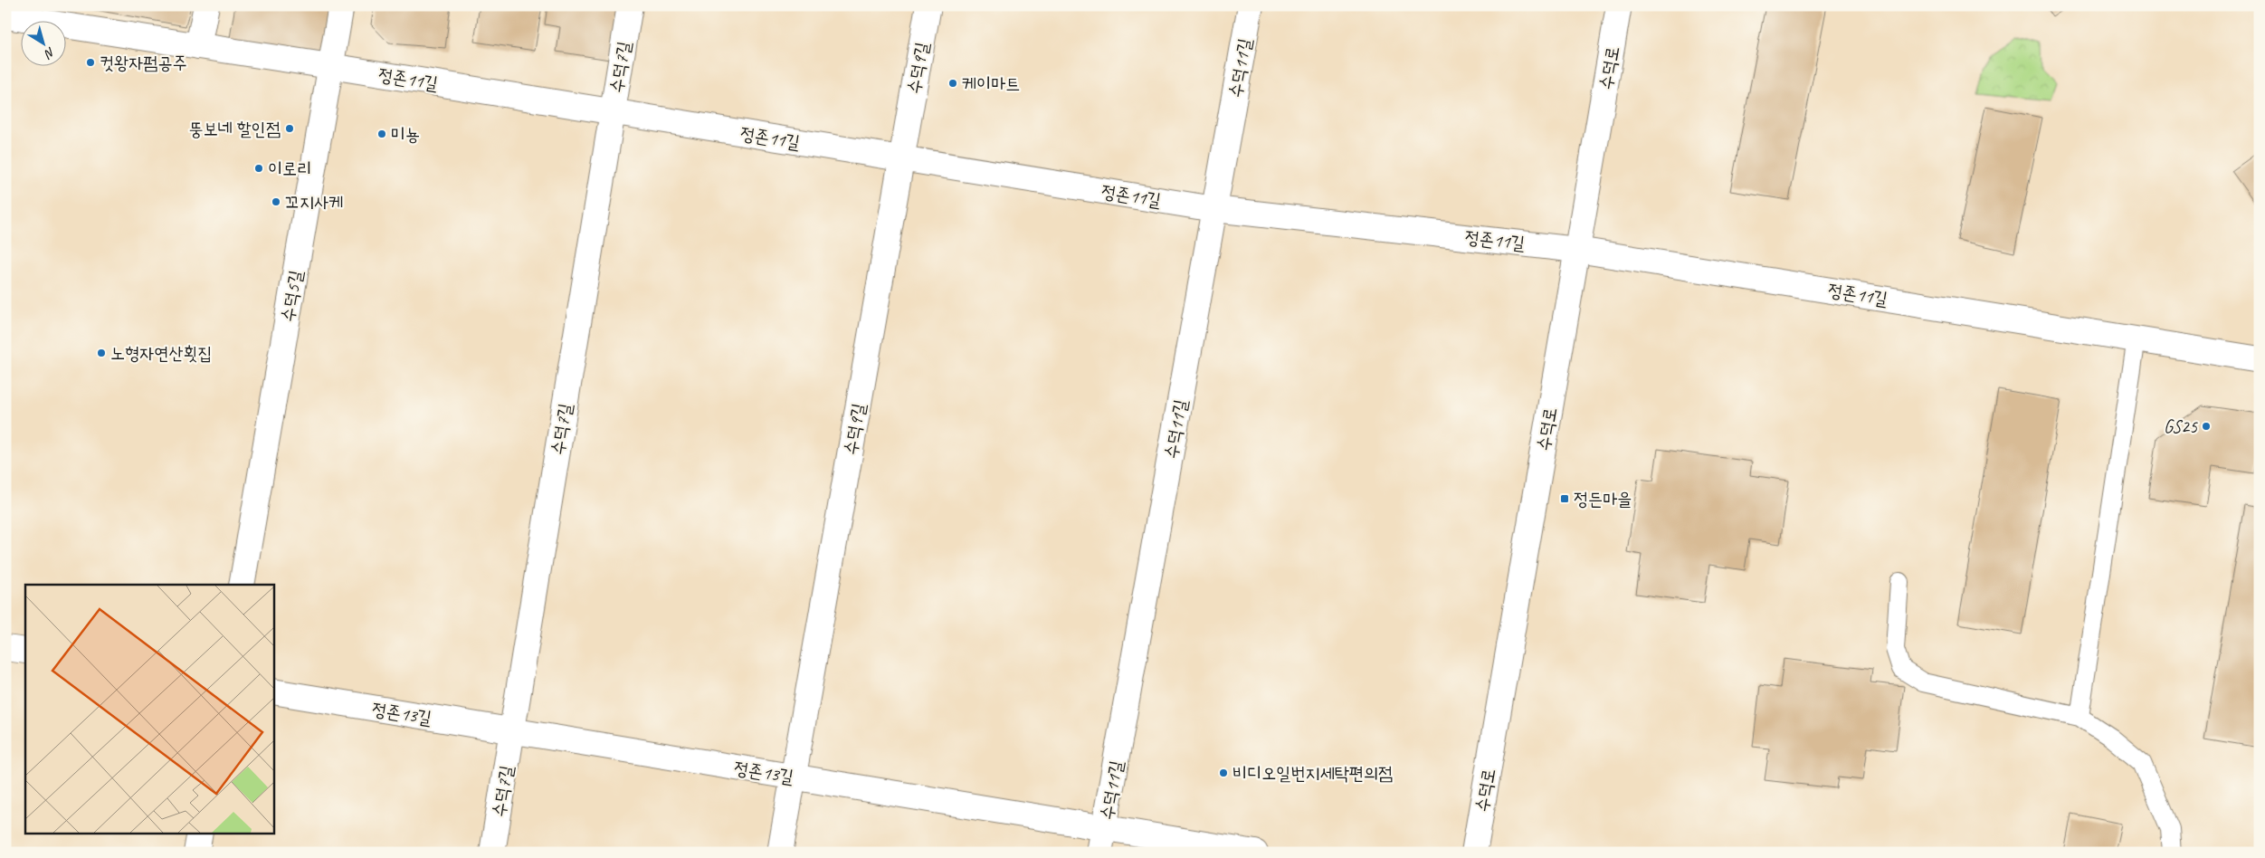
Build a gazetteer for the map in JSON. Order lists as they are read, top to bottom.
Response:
{
  "streets": {
    "street": [
      "수덕7길",
      "수덕9길",
      "수덕11길",
      "수덕로",
      "정존11길",
      "수덕5길",
      "정존13길"
    ]
  },
  "crossings": [
    ["수덕7길", "정존11길"],
    ["수덕7길", "정존13길"],
    ["수덕9길", "정존11길"],
    ["수덕9길", "정존13길"],
    ["수덕11길", "정존11길"],
    ["수덕11길", "정존13길"],
    ["수덕로", "정존11길"],
    ["정존11길", "수덕5길"]
  ],
  "places": {
    "other": [
      "컷왕자펌공주",
      "케이마트",
      "뚱보네 할인점",
      "미뇽",
      "이로리",
      "꼬지사케",
      "노형자연산횟집",
      "GS25",
      "비디오일번지세탁편의점"
    ],
    "transit": ["정든마을"]
  },
  "north": "bottom right"
}
